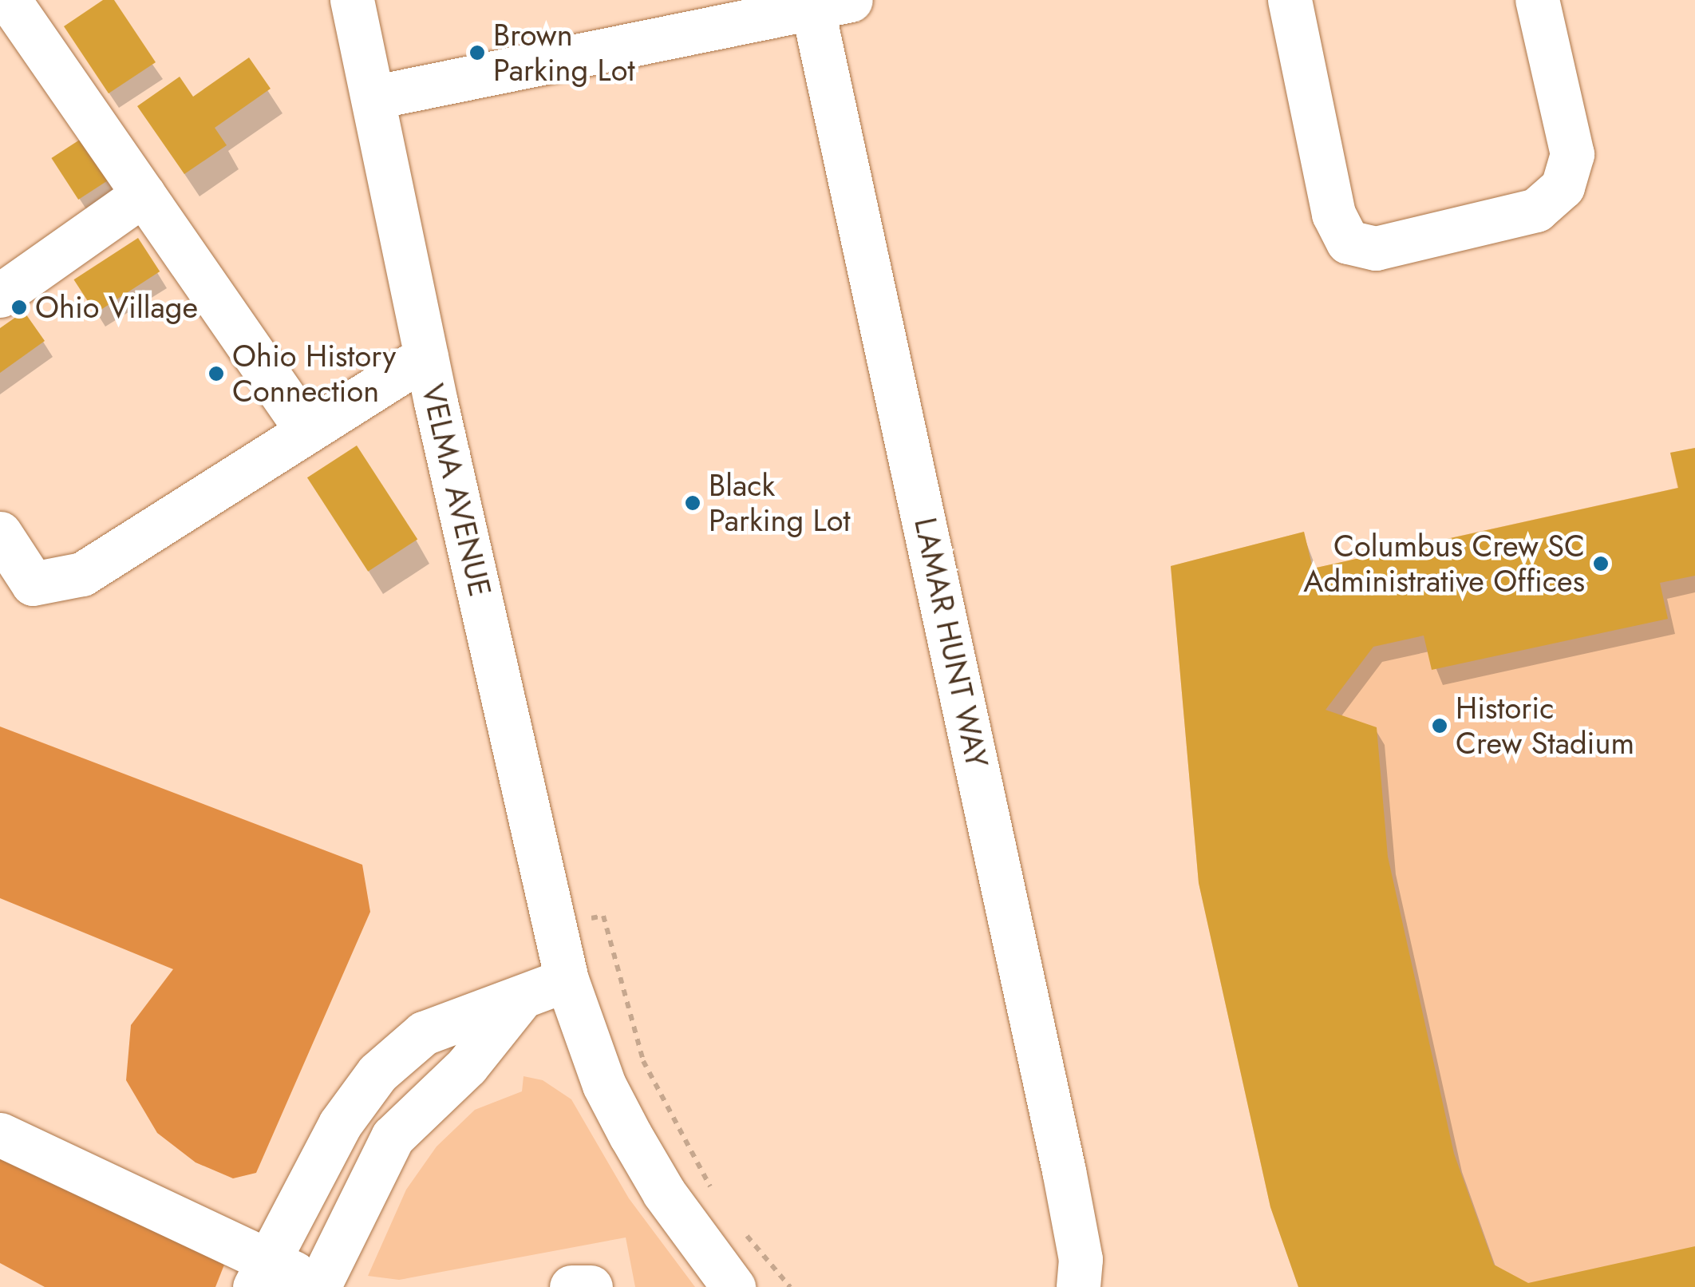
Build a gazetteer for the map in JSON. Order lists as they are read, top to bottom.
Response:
{
  "streets": {
    "street": ["VELMA AVENUE", "LAMAR HUNT WAY"]
  },
  "places": [
    "Brown Parking Lot",
    "Ohio Village",
    "Ohio History Connection",
    "Black Parking Lot",
    "Columbus Crew SC Administrative Offices",
    "Historic Crew Stadium"
  ]
}
